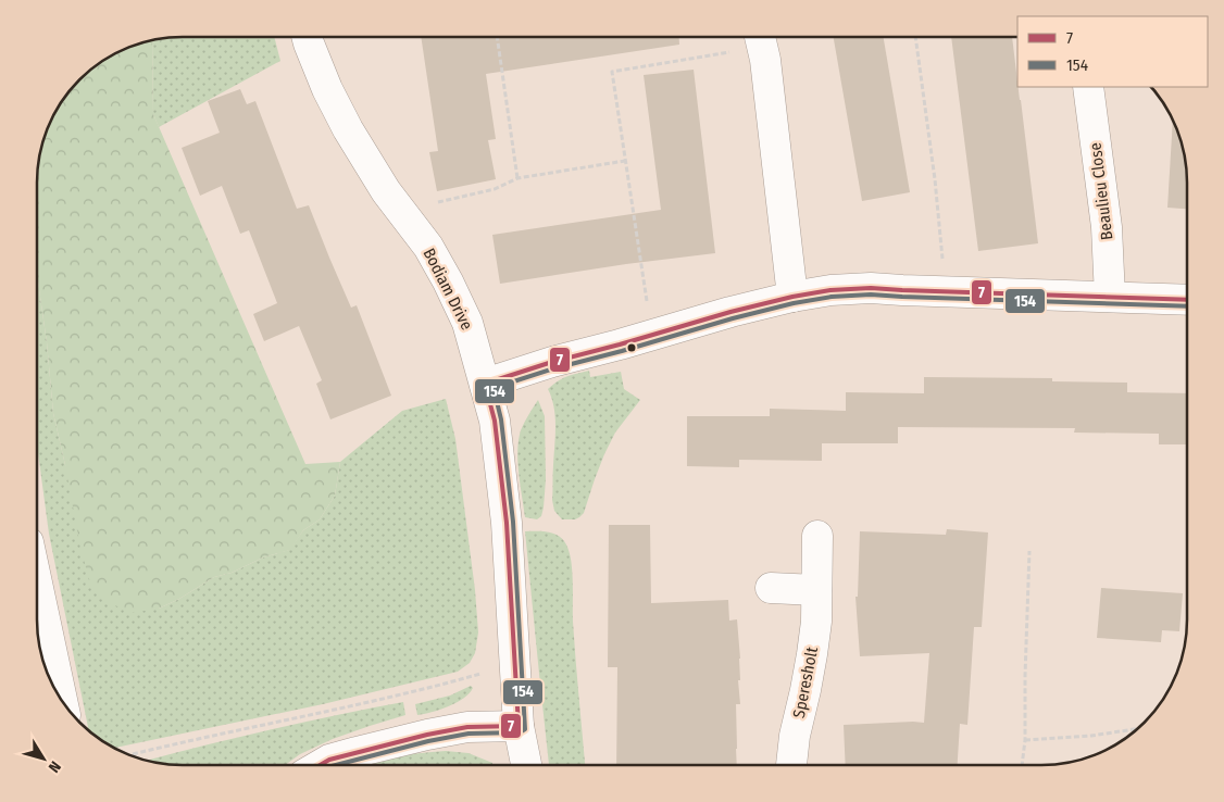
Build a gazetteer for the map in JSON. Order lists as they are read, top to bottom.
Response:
{
  "streets": {
    "street": ["Beaulieu Close", "Bodiam Drive", "Speresholt"]
  },
  "lines": ["transit line 7", "transit line 154"],
  "legend": ["7", "154"],
  "north": "bottom right"
}
